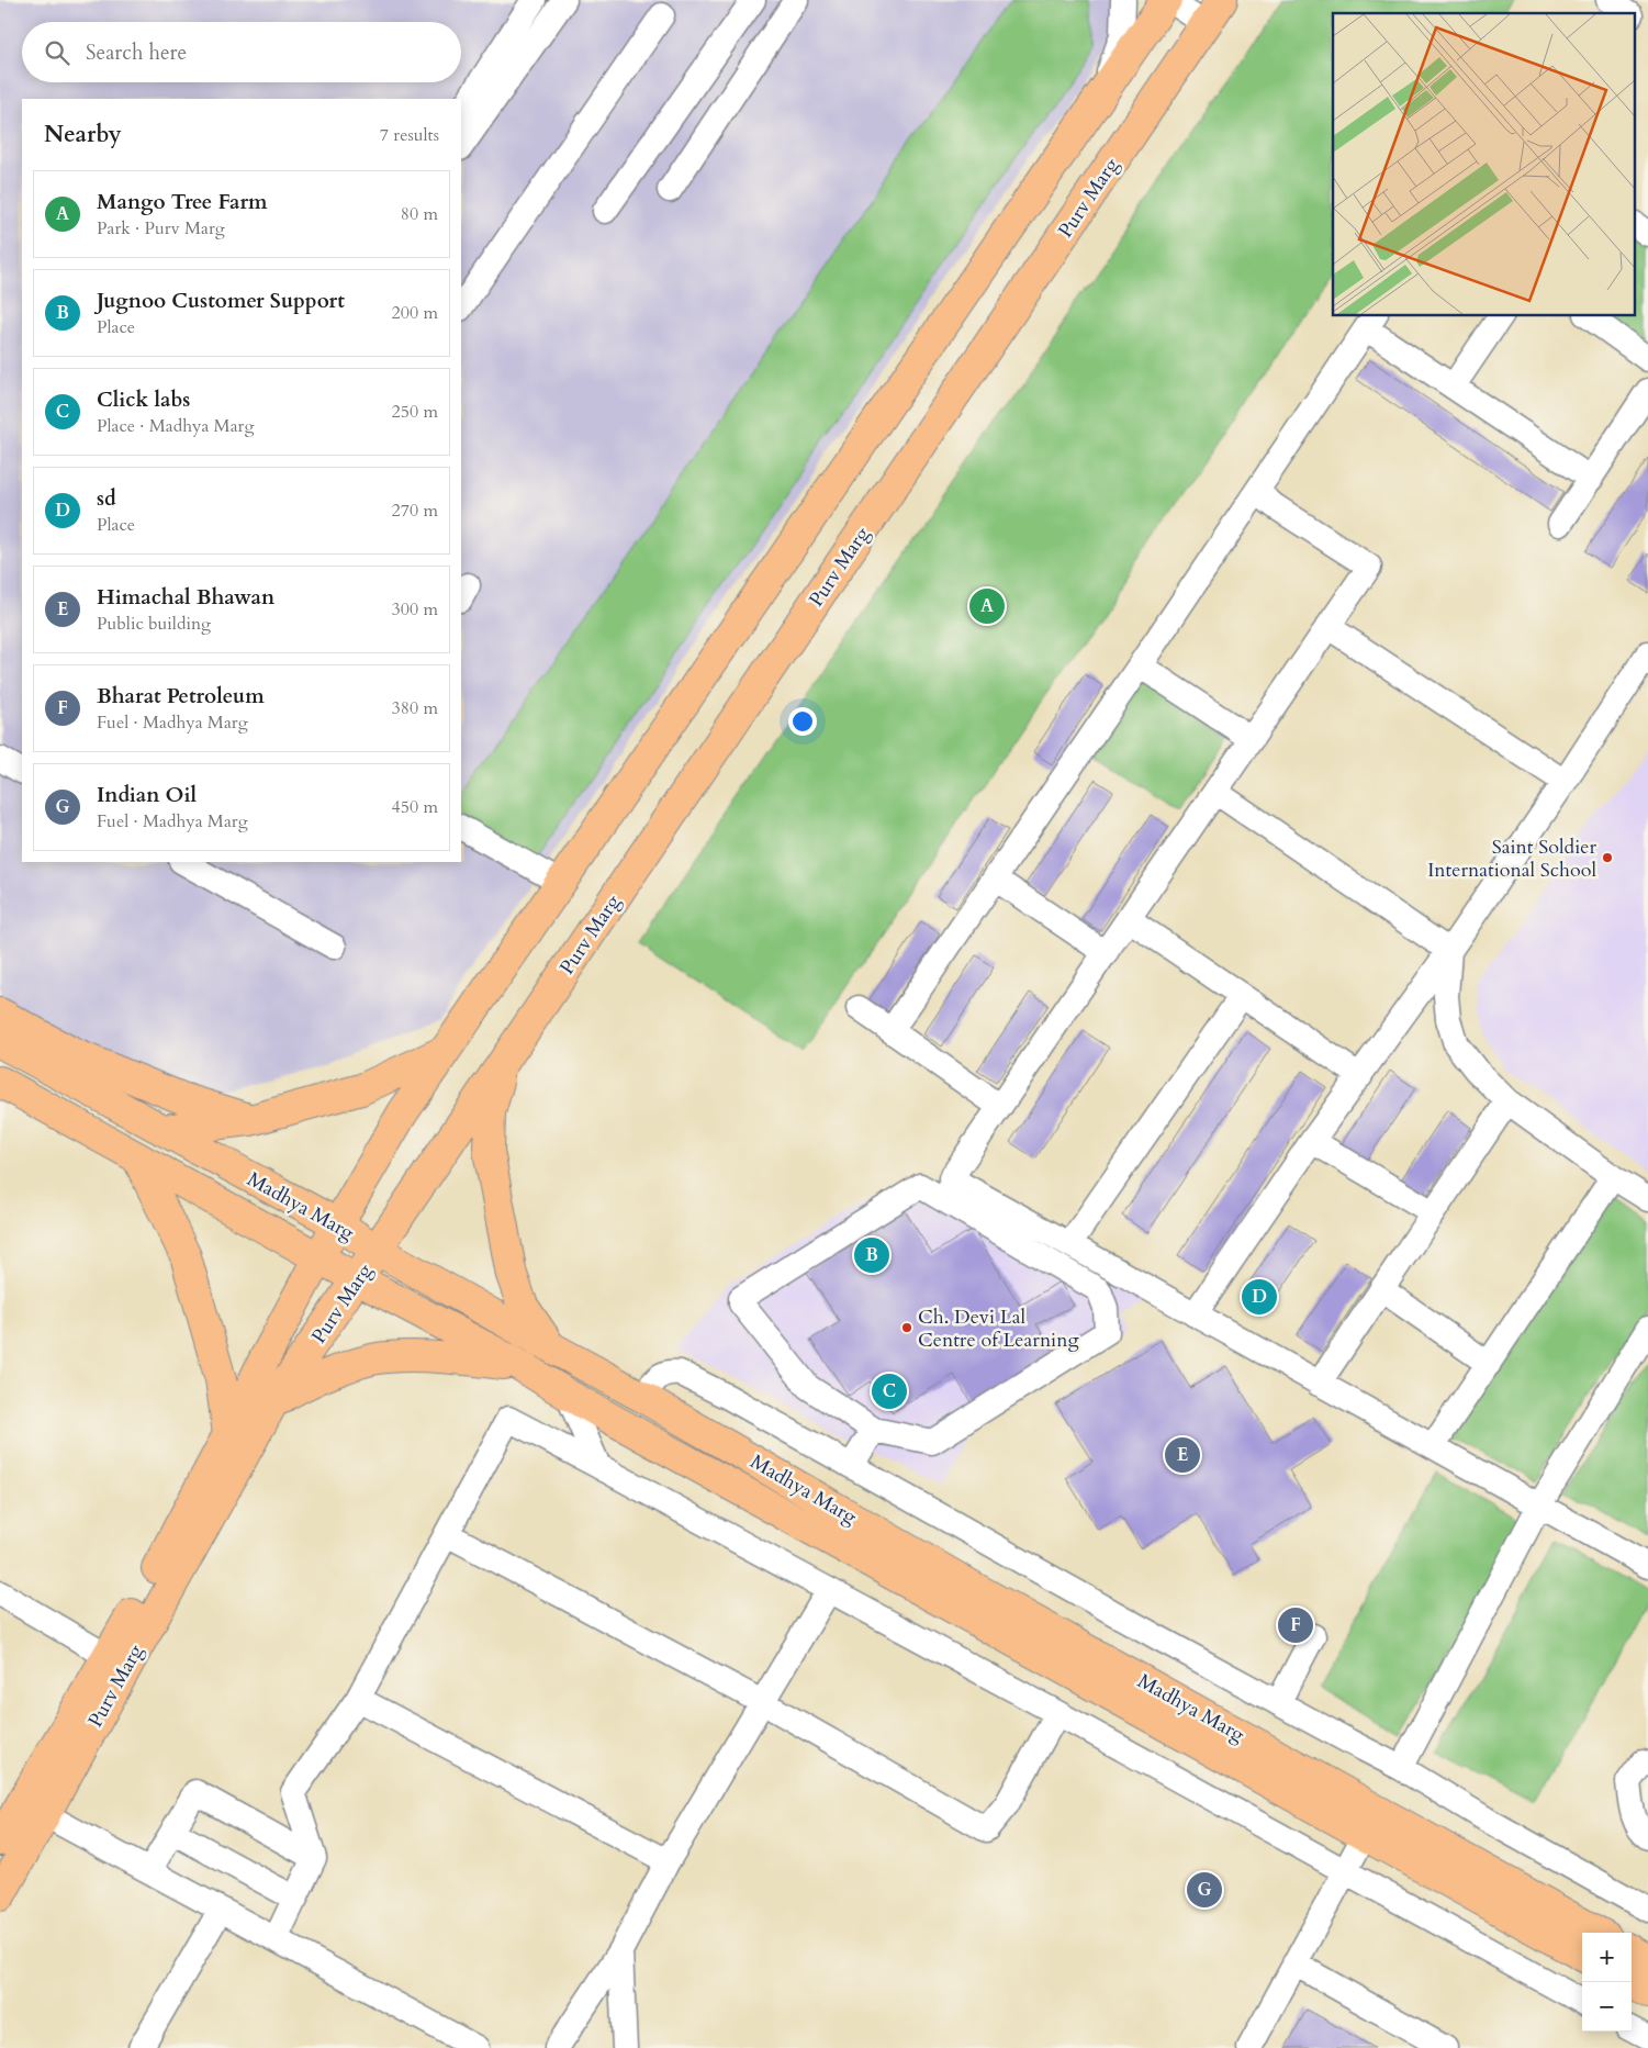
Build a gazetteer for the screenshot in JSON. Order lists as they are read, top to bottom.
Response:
{
  "streets": {
    "main road": ["Purv Marg", "Madhya Marg"]
  },
  "crossings": [
    ["Purv Marg", "Madhya Marg"]
  ],
  "places": ["Saint Soldier International School", "Ch. Devi Lal Centre of Learning"],
  "page": {
    "search": "Search here",
    "heading": ["Nearby", "7 results"],
    "list": [
      {
        "mark": "A",
        "name": "Mango Tree Farm",
        "note": "Park · Purv Marg",
        "value": "80 m"
      },
      {
        "mark": "B",
        "name": "Jugnoo Customer Support",
        "note": "Place",
        "value": "200 m"
      },
      {
        "mark": "C",
        "name": "Click labs",
        "note": "Place · Madhya Marg",
        "value": "250 m"
      },
      {
        "mark": "D",
        "name": "sd",
        "note": "Place",
        "value": "270 m"
      },
      {
        "mark": "E",
        "name": "Himachal Bhawan",
        "note": "Public building",
        "value": "300 m"
      },
      {
        "mark": "F",
        "name": "Bharat Petroleum",
        "note": "Fuel · Madhya Marg",
        "value": "380 m"
      },
      {
        "mark": "G",
        "name": "Indian Oil",
        "note": "Fuel · Madhya Marg",
        "value": "450 m"
      }
    ],
    "pins": [
      "A",
      "B",
      "D",
      "C",
      "E",
      "F",
      "G"
    ],
    "map_buttons": ["+", "−"]
  }
}
